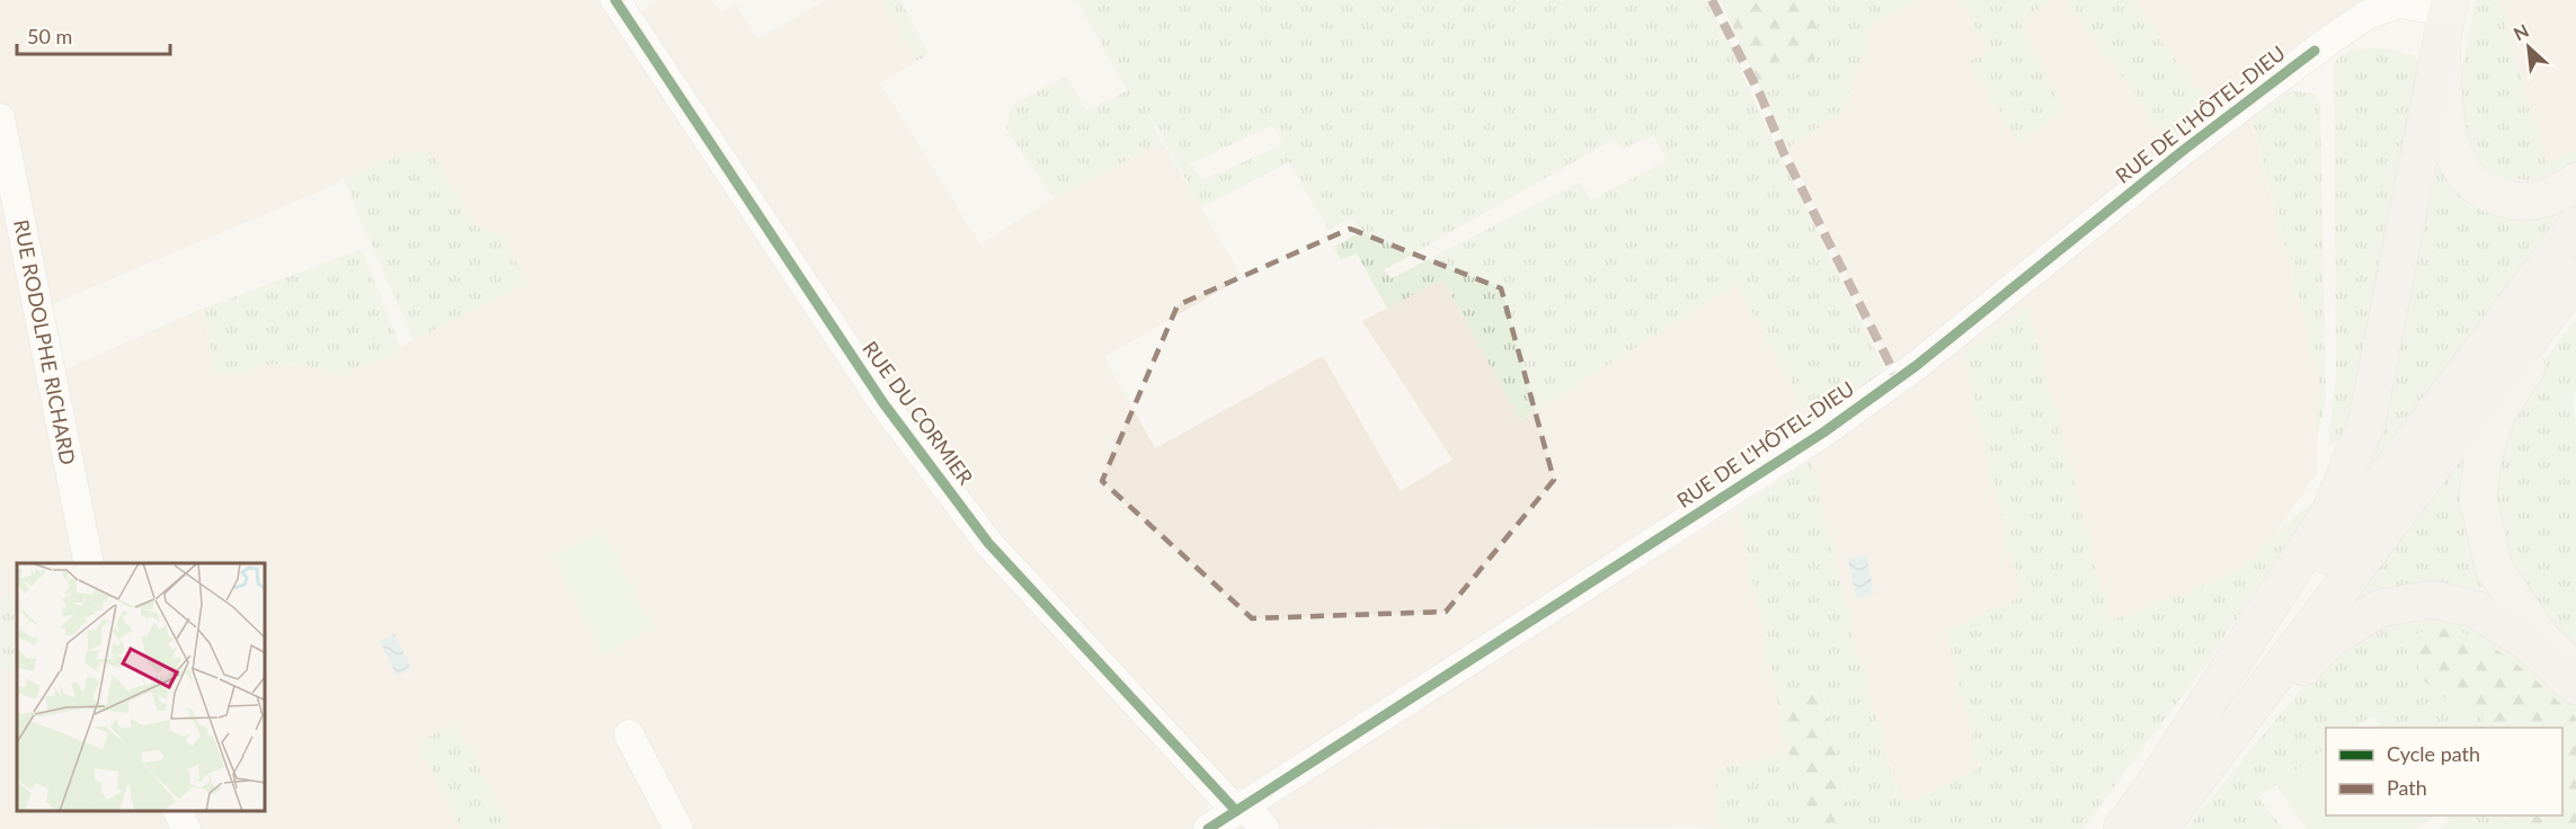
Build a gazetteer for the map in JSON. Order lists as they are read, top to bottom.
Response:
{
  "streets": {
    "street": ["RUE DE L'HÔTEL-DIEU", "RUE RODOLPHE RICHARD", "RUE DU CORMIER"]
  },
  "crossings": [
    ["RUE DE L'HÔTEL-DIEU", "RUE DU CORMIER"]
  ],
  "legend": ["Cycle path", "Path"],
  "scale_bar": "50 m",
  "north": "top left"
}
